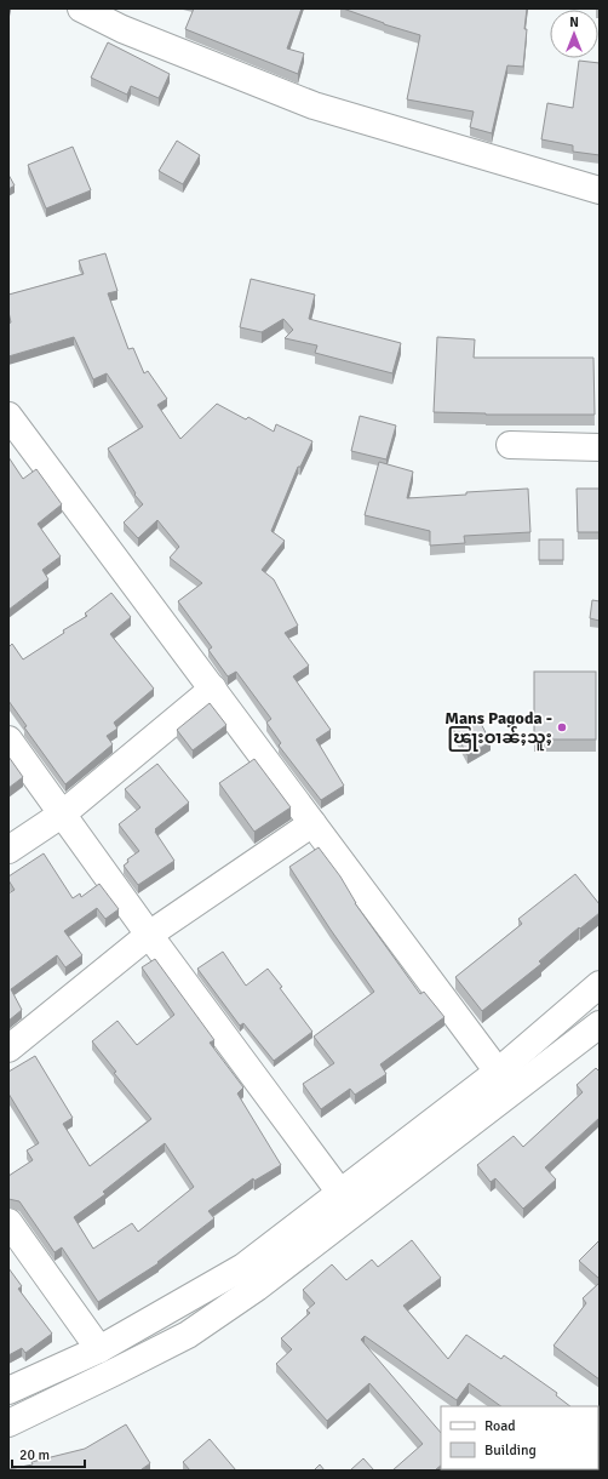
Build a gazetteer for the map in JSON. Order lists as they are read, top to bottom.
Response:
{
  "places": ["Mans Pagoda - ၽြႃးဝၢၼ်ႈသူႈ"],
  "legend": ["Road", "Building"],
  "scale_bar": "20 m",
  "north": "top"
}
